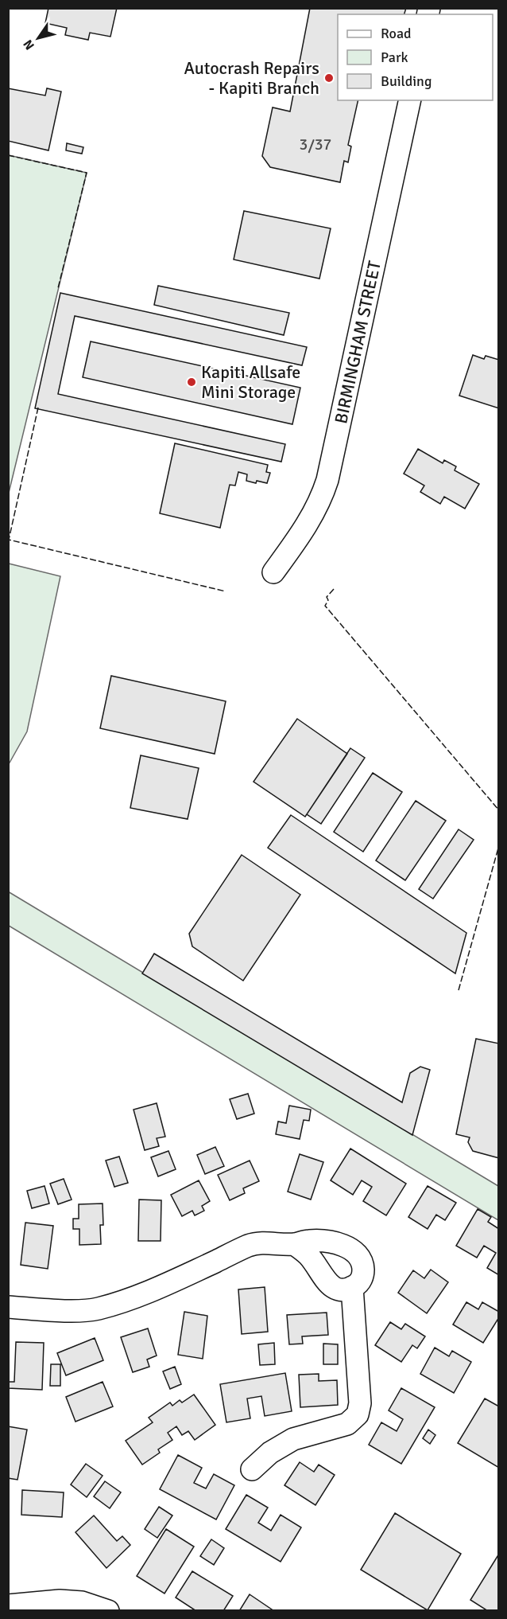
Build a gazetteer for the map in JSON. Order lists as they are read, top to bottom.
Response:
{
  "streets": {
    "street": ["BIRMINGHAM STREET"]
  },
  "places": ["Autocrash Repairs - Kapiti Branch", "Kapiti Allsafe Mini Storage"],
  "house_numbers": ["3/37"],
  "legend": ["Road", "Park", "Building"],
  "north": "bottom left"
}
